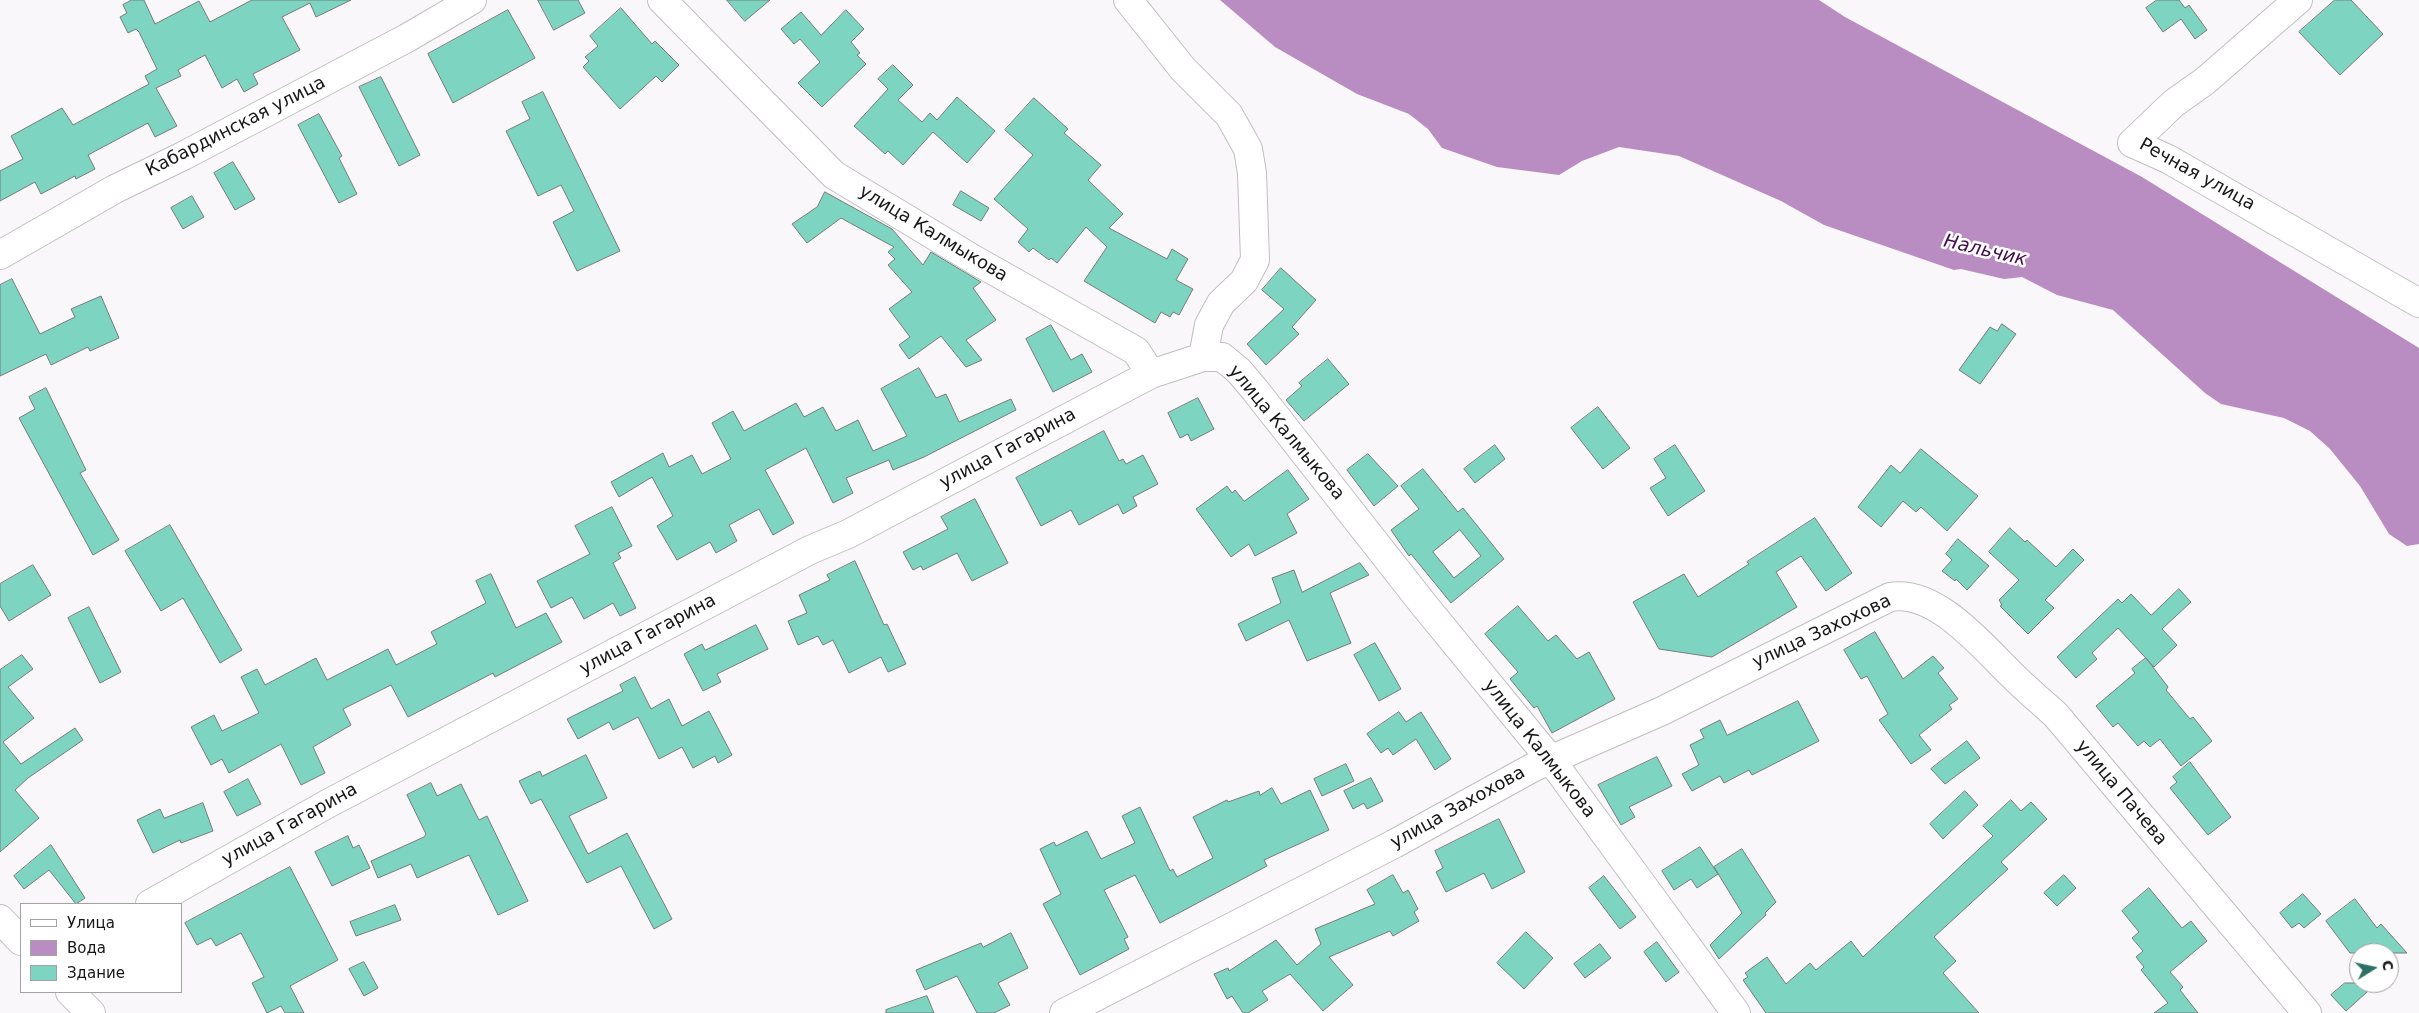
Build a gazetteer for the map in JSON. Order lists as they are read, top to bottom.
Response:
{
  "streets": {
    "street": [
      "Кабардинская улица",
      "Речная улица",
      "улица Калмыкова",
      "улица Гагарина",
      "улица Захохова",
      "улица Пачева"
    ]
  },
  "crossings": [
    ["улица Калмыкова", "улица Гагарина"],
    ["улица Калмыкова", "улица Захохова"],
    ["улица Захохова", "улица Пачева"]
  ],
  "water": ["Нальчик"],
  "legend": ["Улица", "Вода", "Здание"],
  "north": "right"
}
